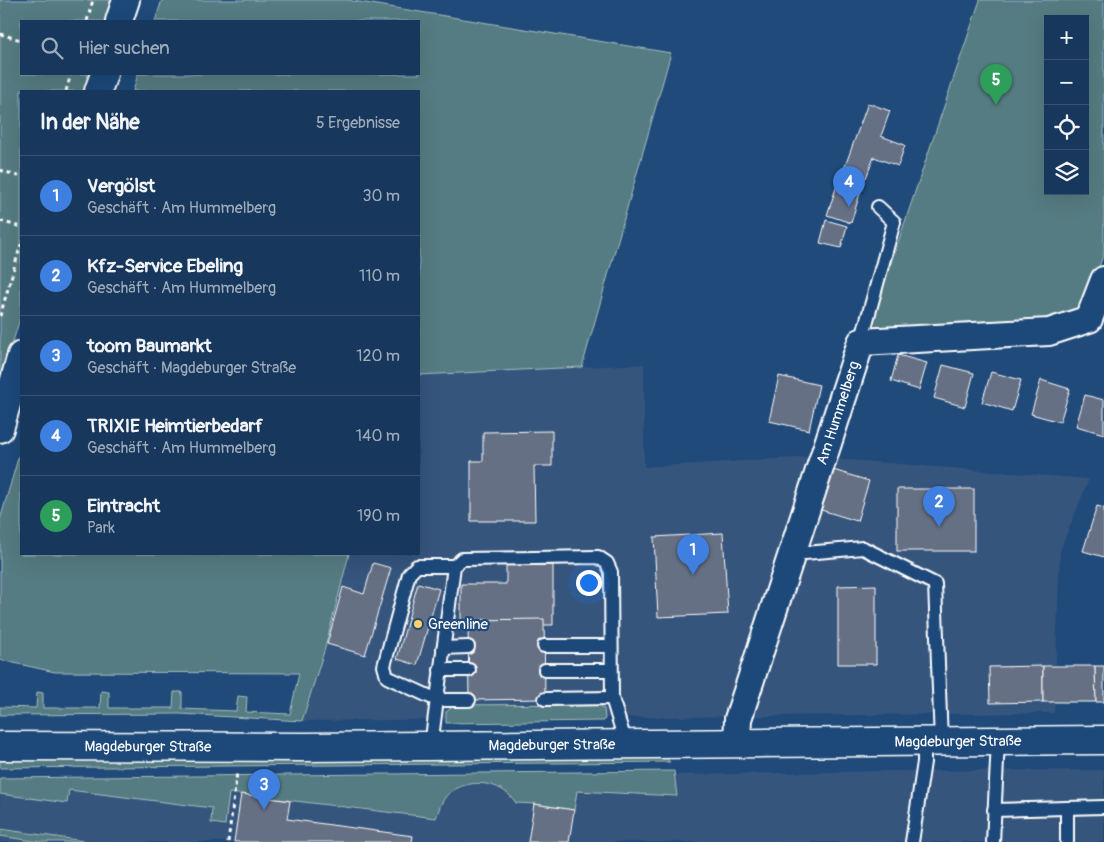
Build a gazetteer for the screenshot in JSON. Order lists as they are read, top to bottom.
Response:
{
  "streets": {
    "main road": ["Magdeburger Straße"],
    "street": ["Am Hummelberg"]
  },
  "crossings": [
    ["Am Hummelberg", "Magdeburger Straße"]
  ],
  "places": ["Greenline"],
  "page": {
    "map_buttons": ["+", "−"],
    "search": "Hier suchen",
    "pins": [
      "5",
      "4",
      "2",
      "1",
      "3"
    ],
    "heading": ["In der Nähe", "5 Ergebnisse"],
    "list": [
      {
        "mark": "1",
        "name": "Vergölst",
        "note": "Geschäft · Am Hummelberg",
        "value": "30 m"
      },
      {
        "mark": "2",
        "name": "Kfz-Service Ebeling",
        "note": "Geschäft · Am Hummelberg",
        "value": "110 m"
      },
      {
        "mark": "3",
        "name": "toom Baumarkt",
        "note": "Geschäft · Magdeburger Straße",
        "value": "120 m"
      },
      {
        "mark": "4",
        "name": "TRIXIE Heimtierbedarf",
        "note": "Geschäft · Am Hummelberg",
        "value": "140 m"
      },
      {
        "mark": "5",
        "name": "Eintracht",
        "note": "Park",
        "value": "190 m"
      }
    ]
  }
}
